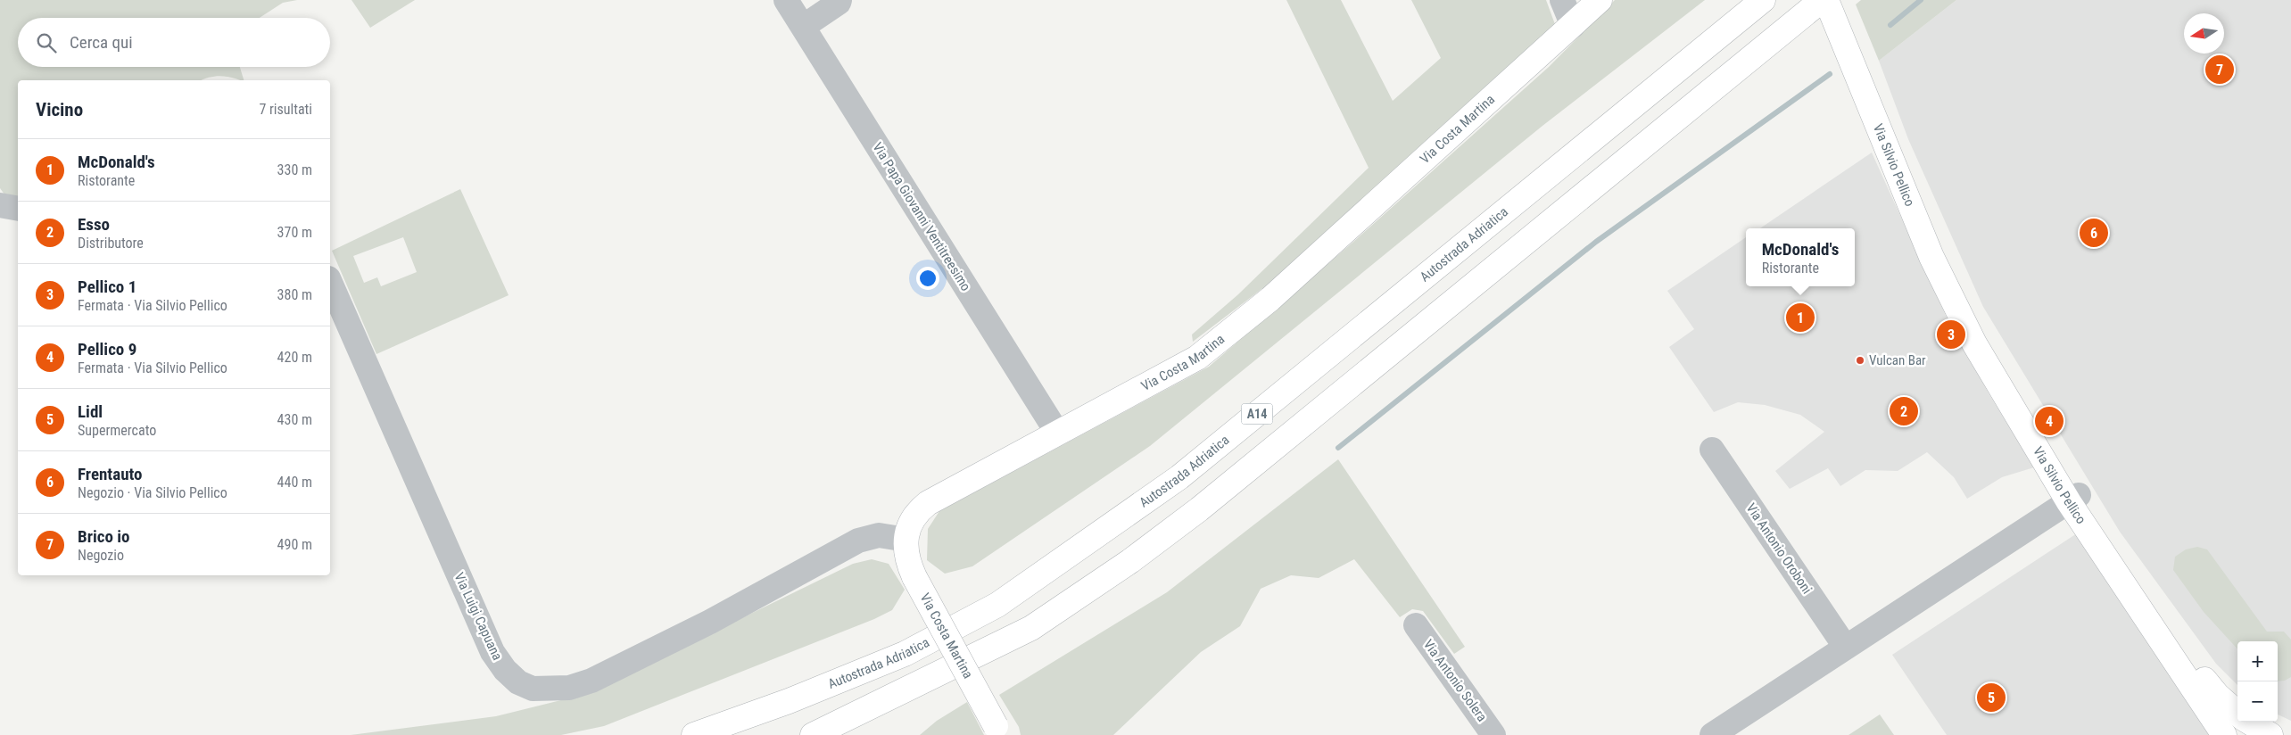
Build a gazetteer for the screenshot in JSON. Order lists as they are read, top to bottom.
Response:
{
  "streets": {
    "main road": [
      "Via Costa Martina",
      "Via Silvio Pellico",
      "Autostrada Adriatica",
      "A14"
    ],
    "street": [
      "Via Papa Giovanni Ventitreesimo",
      "Via Antonio Oroboni",
      "Via Luigi Capuana",
      "Via Antonio Solera"
    ]
  },
  "crossings": [
    ["Via Costa Martina", "Via Papa Giovanni Ventitreesimo"],
    ["Via Costa Martina", "Via Luigi Capuana"]
  ],
  "places": ["Vulcan Bar"],
  "north": "left",
  "page": {
    "search": "Cerca qui",
    "pins": [
      "7",
      "6",
      "1",
      "3",
      "2",
      "4",
      "5"
    ],
    "heading": ["Vicino", "7 risultati"],
    "list": [
      {
        "mark": "1",
        "name": "McDonald's",
        "note": "Ristorante",
        "value": "330 m"
      },
      {
        "mark": "2",
        "name": "Esso",
        "note": "Distributore",
        "value": "370 m"
      },
      {
        "mark": "3",
        "name": "Pellico 1",
        "note": "Fermata · Via Silvio Pellico",
        "value": "380 m"
      },
      {
        "mark": "4",
        "name": "Pellico 9",
        "note": "Fermata · Via Silvio Pellico",
        "value": "420 m"
      },
      {
        "mark": "5",
        "name": "Lidl",
        "note": "Supermercato",
        "value": "430 m"
      },
      {
        "mark": "6",
        "name": "Frentauto",
        "note": "Negozio · Via Silvio Pellico",
        "value": "440 m"
      },
      {
        "mark": "7",
        "name": "Brico io",
        "note": "Negozio",
        "value": "490 m"
      }
    ],
    "popup": ["McDonald's", "Ristorante"],
    "map_buttons": ["+", "−"]
  }
}
